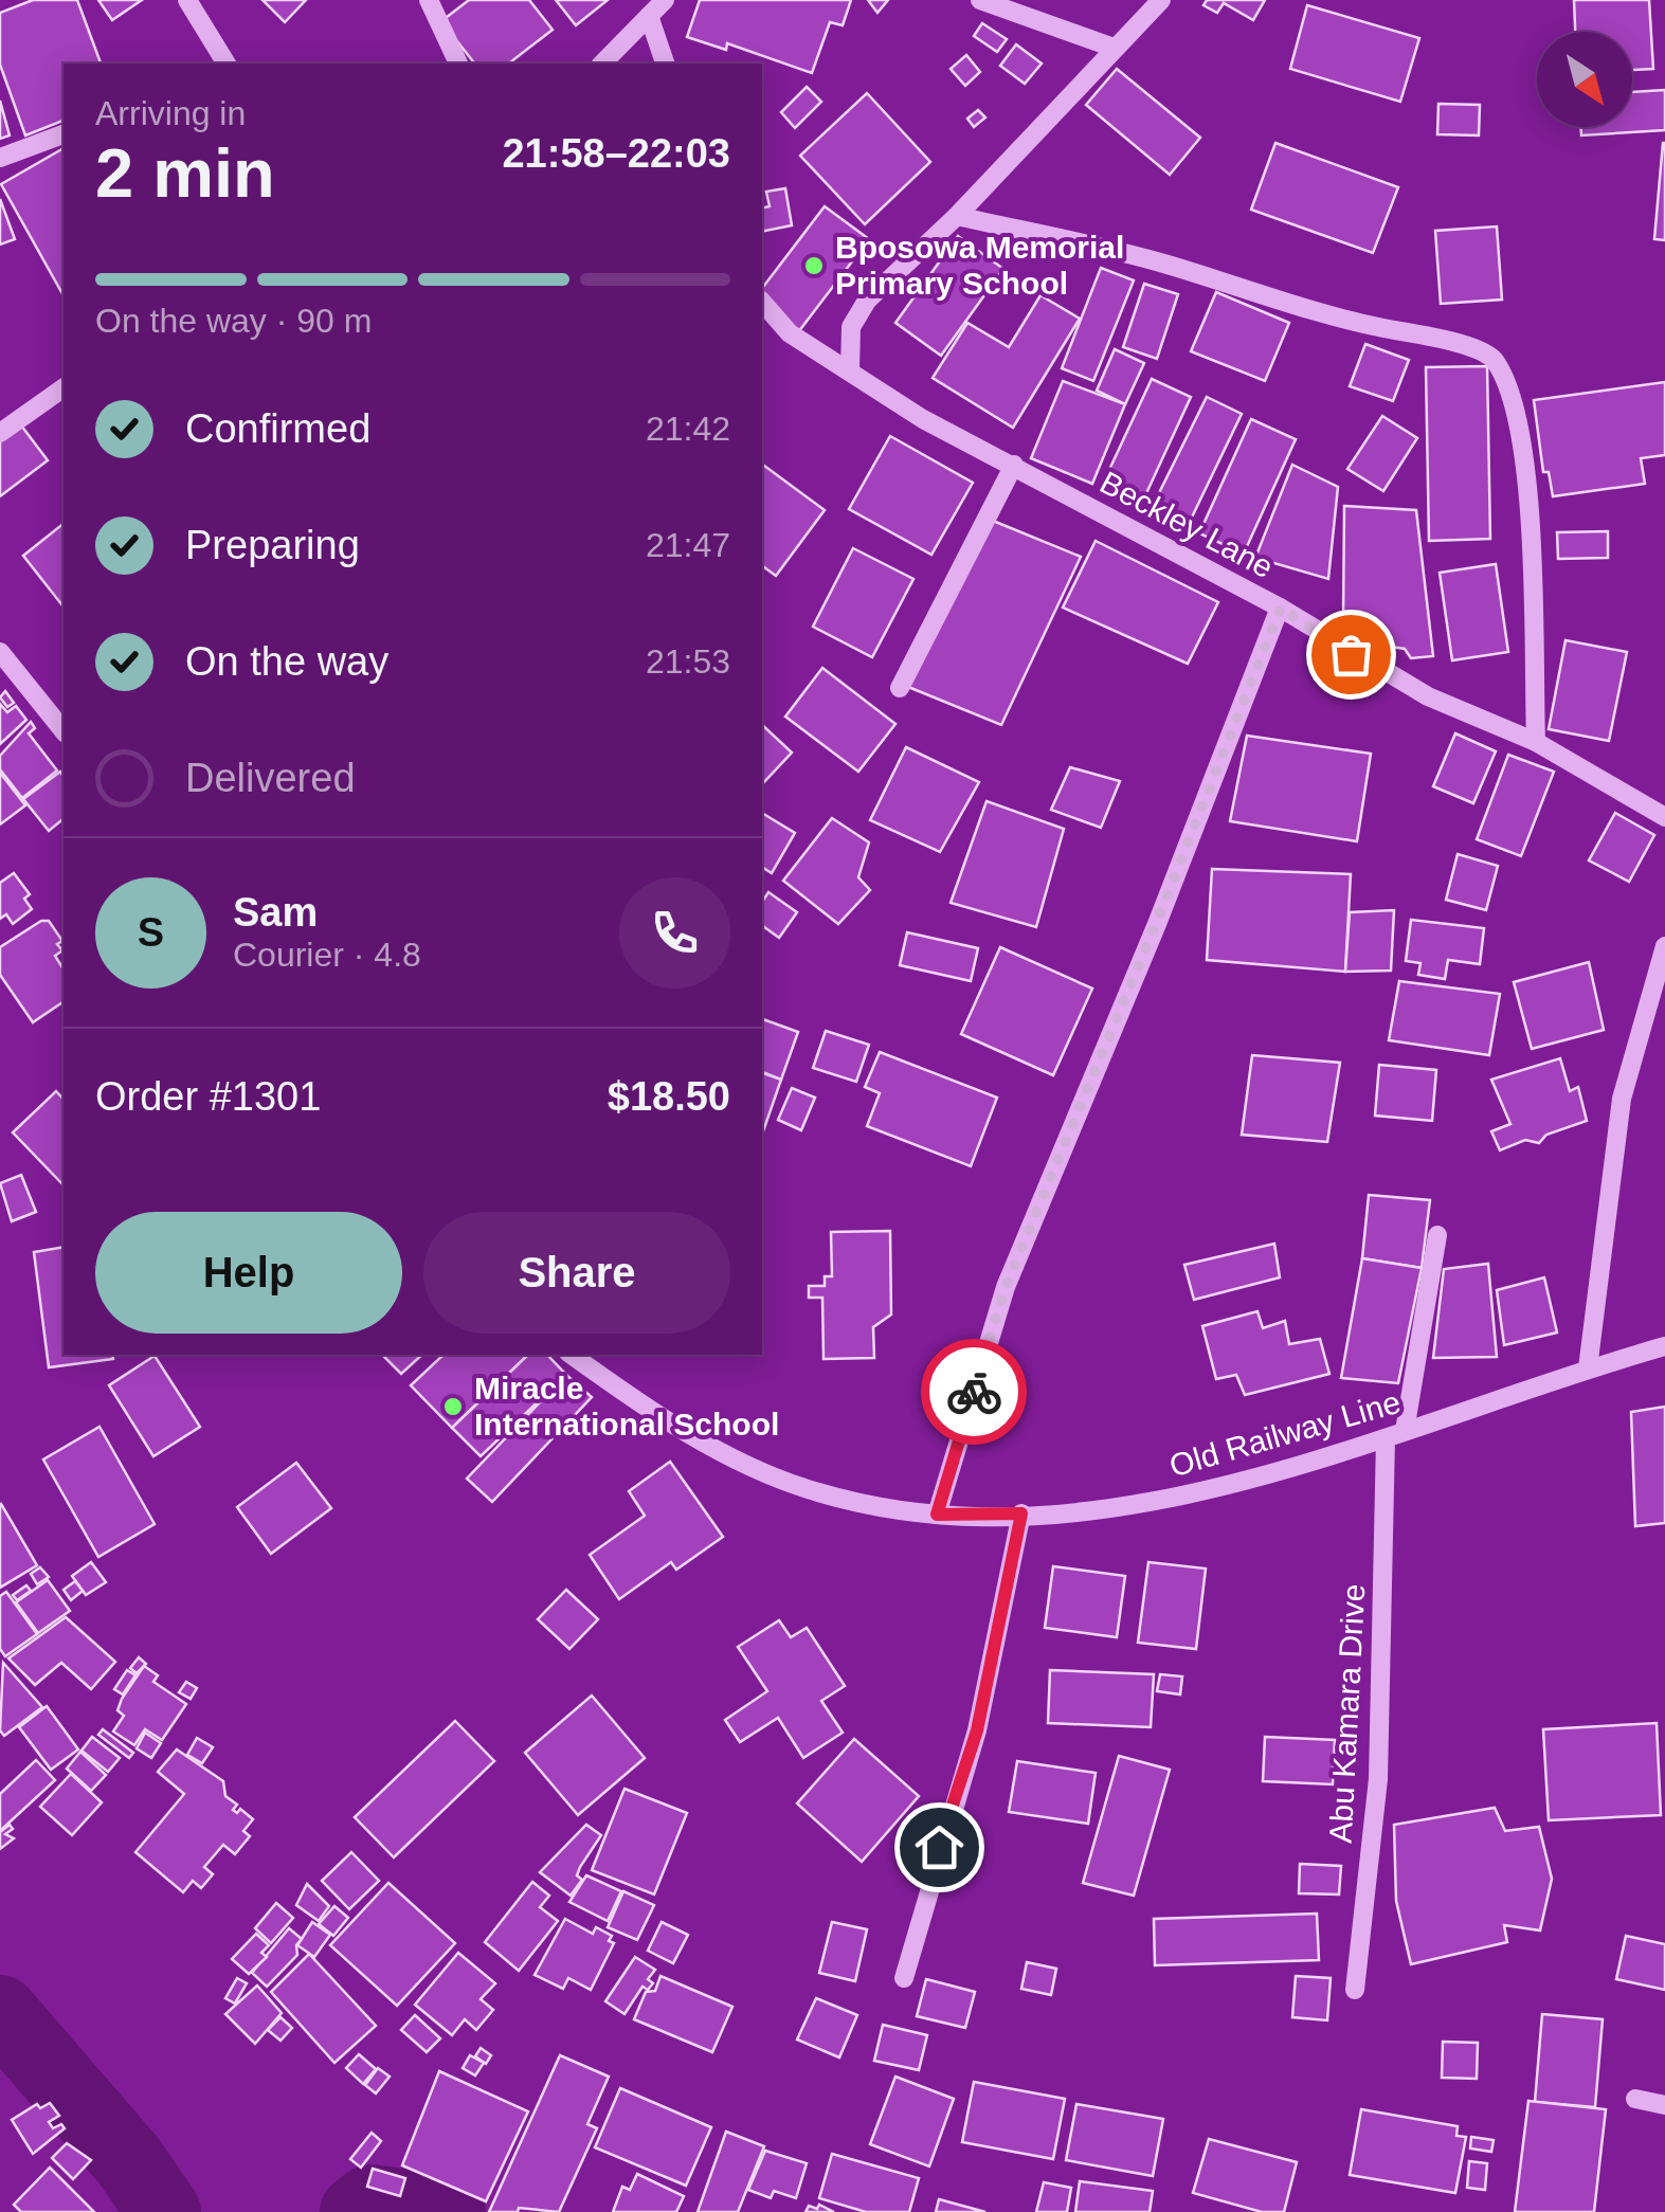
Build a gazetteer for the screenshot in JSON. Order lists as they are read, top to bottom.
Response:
{
  "streets": {
    "street": ["Beckley Lane", "Old Railway Line", "Abu Kamara Drive"]
  },
  "crossings": [
    ["Old Railway Line", "Abu Kamara Drive"]
  ],
  "places": ["Bposowa Memorial Primary School", "Miracle International School"],
  "north": "bottom right",
  "page": {
    "heading": ["2 min", "Arriving in", "21:58–22:03"],
    "panel": [
      "Sam",
      "Courier · 4.8",
      "Order #1301",
      "$18.50"
    ],
    "bar": "On the way · 90 m",
    "list": [
      ["Confirmed", "21:42"],
      ["Preparing", "21:47"],
      ["On the way", "21:53"],
      "Delivered"
    ],
    "round": "S",
    "buttons": ["Help", "Share"]
  }
}
